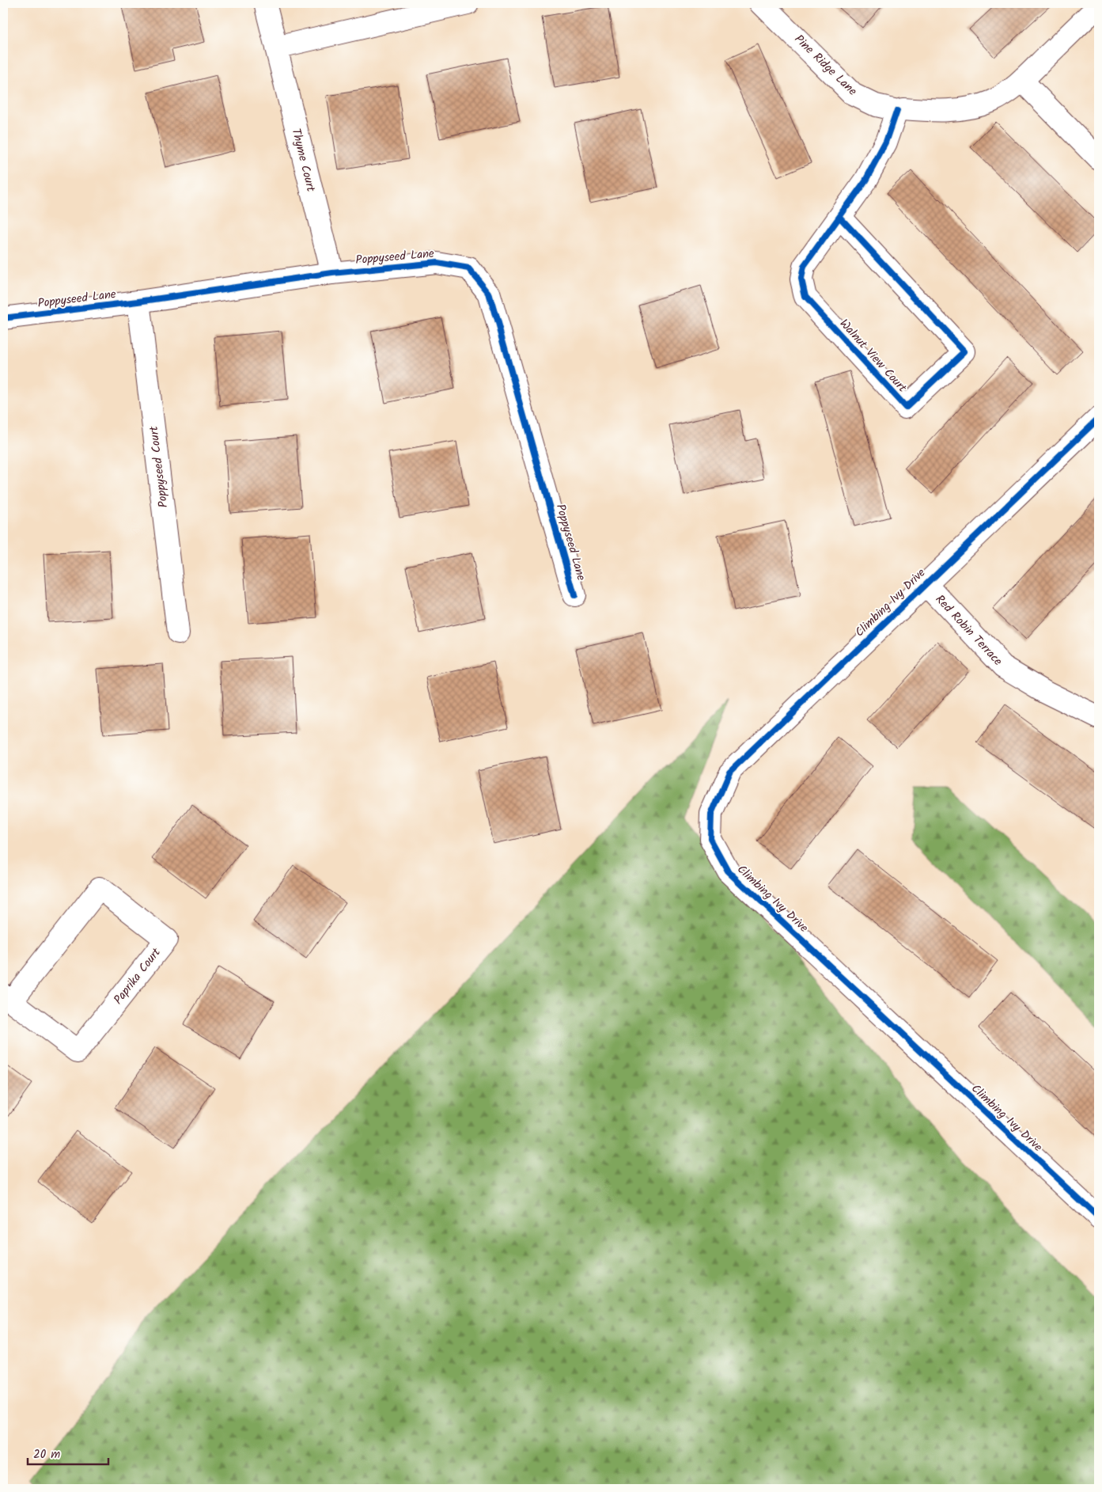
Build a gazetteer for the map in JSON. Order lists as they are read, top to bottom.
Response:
{
  "streets": {
    "street": [
      "Pine Ridge Lane",
      "Thyme Court",
      "Poppyseed Lane",
      "Walnut View Court",
      "Poppyseed Court",
      "Climbing Ivy Drive",
      "Red Robin Terrace",
      "Paprika Court"
    ]
  },
  "crossings": [
    ["Pine Ridge Lane", "Walnut View Court"],
    ["Thyme Court", "Poppyseed Lane"],
    ["Poppyseed Lane", "Poppyseed Court"],
    ["Climbing Ivy Drive", "Red Robin Terrace"]
  ],
  "scale_bar": "20 m"
}
